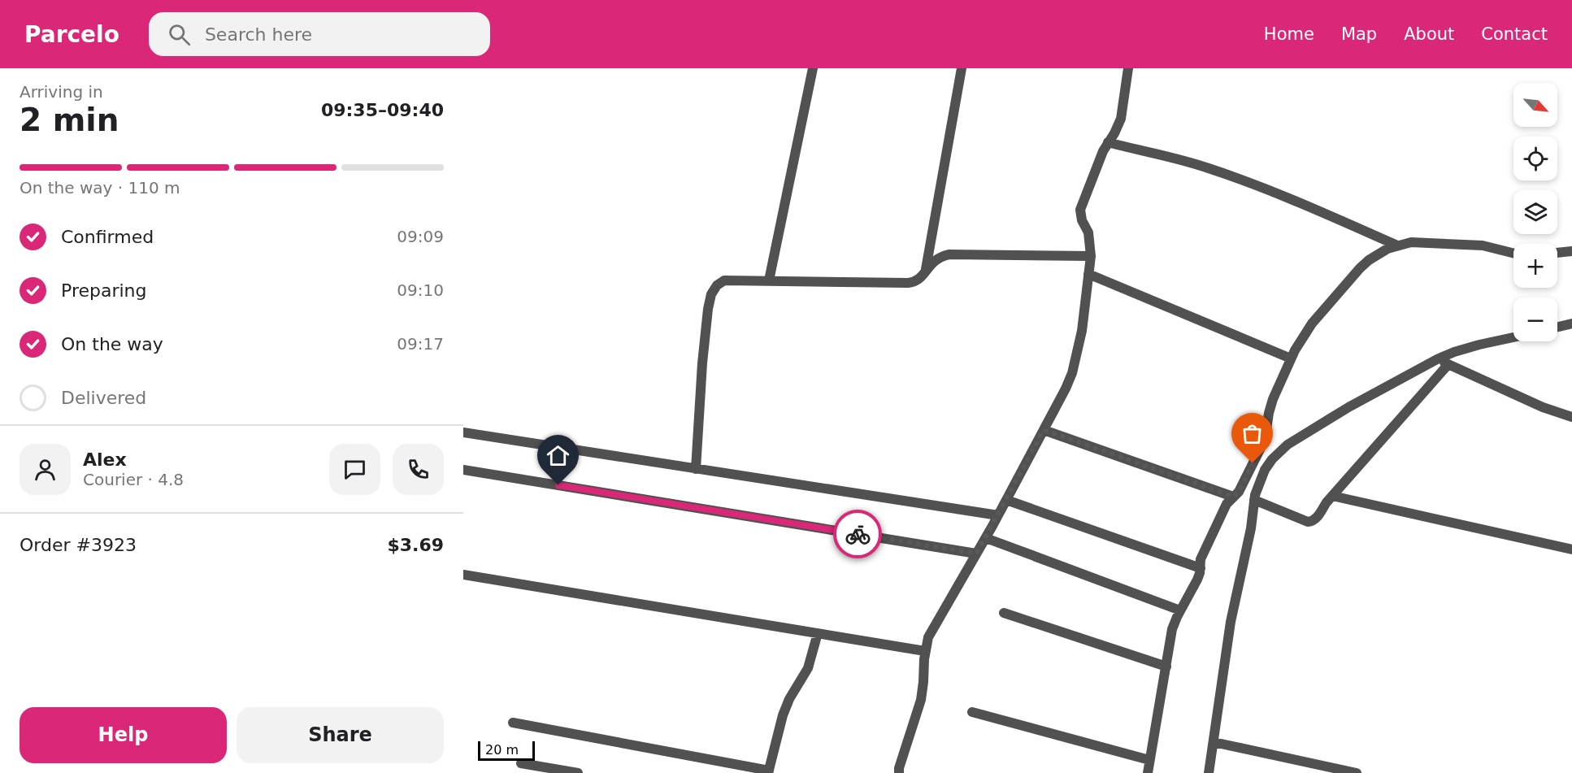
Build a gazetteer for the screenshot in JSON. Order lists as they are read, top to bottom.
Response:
{
  "scale_bar": "20 m",
  "north": "bottom right",
  "page": {
    "header": "Parcelo",
    "search": "Search here",
    "nav": [
      "Home",
      "Map",
      "About",
      "Contact"
    ],
    "heading": ["2 min", "Arriving in", "09:35–09:40"],
    "panel": [
      "Alex",
      "Courier · 4.8",
      "Order #3923",
      "$3.69"
    ],
    "map_buttons": ["+", "−"],
    "bar": "On the way · 110 m",
    "list": [
      ["Confirmed", "09:09"],
      ["Preparing", "09:10"],
      ["On the way", "09:17"],
      "Delivered"
    ],
    "buttons": ["Help", "Share"],
    "scale": "20 m"
  }
}
